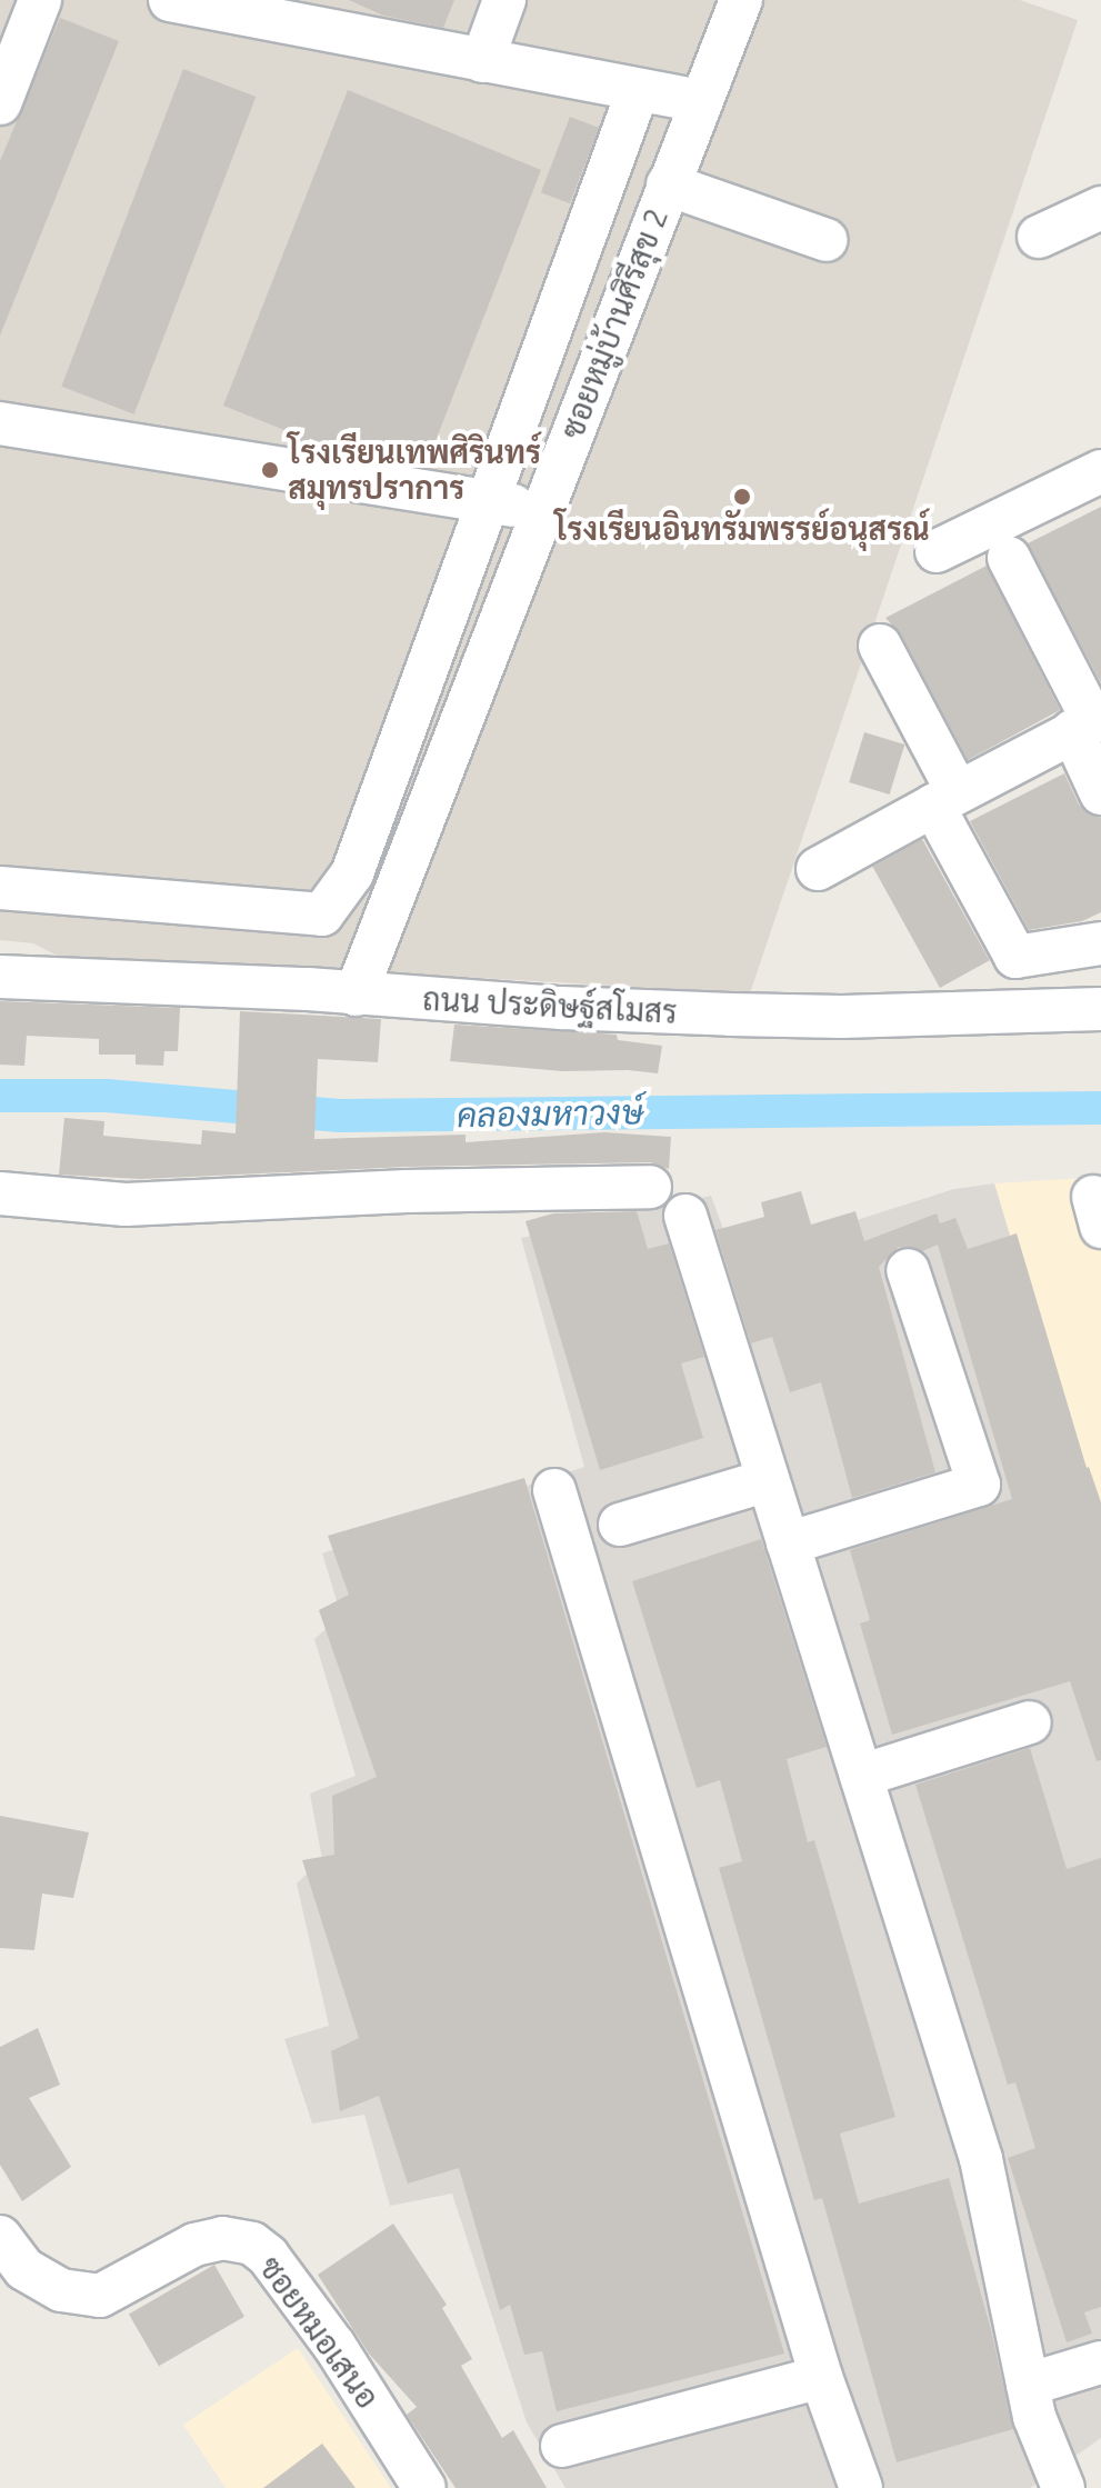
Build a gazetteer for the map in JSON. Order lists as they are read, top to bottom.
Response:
{
  "streets": {
    "street": ["ซอยหมู่บ้านศิรีสุข 2", "ถนน ประดิษฐ์สโมสร", "ซอยหมอเสนอ"]
  },
  "crossings": [
    ["ซอยหมู่บ้านศิรีสุข 2", "ถนน ประดิษฐ์สโมสร"]
  ],
  "water": ["คลองมหาวงษ์"],
  "places": ["โรงเรียนเทพศิรินทร์ สมุทรปราการ", "โรงเรียนอินทรัมพรรย์อนุสรณ์"]
}
